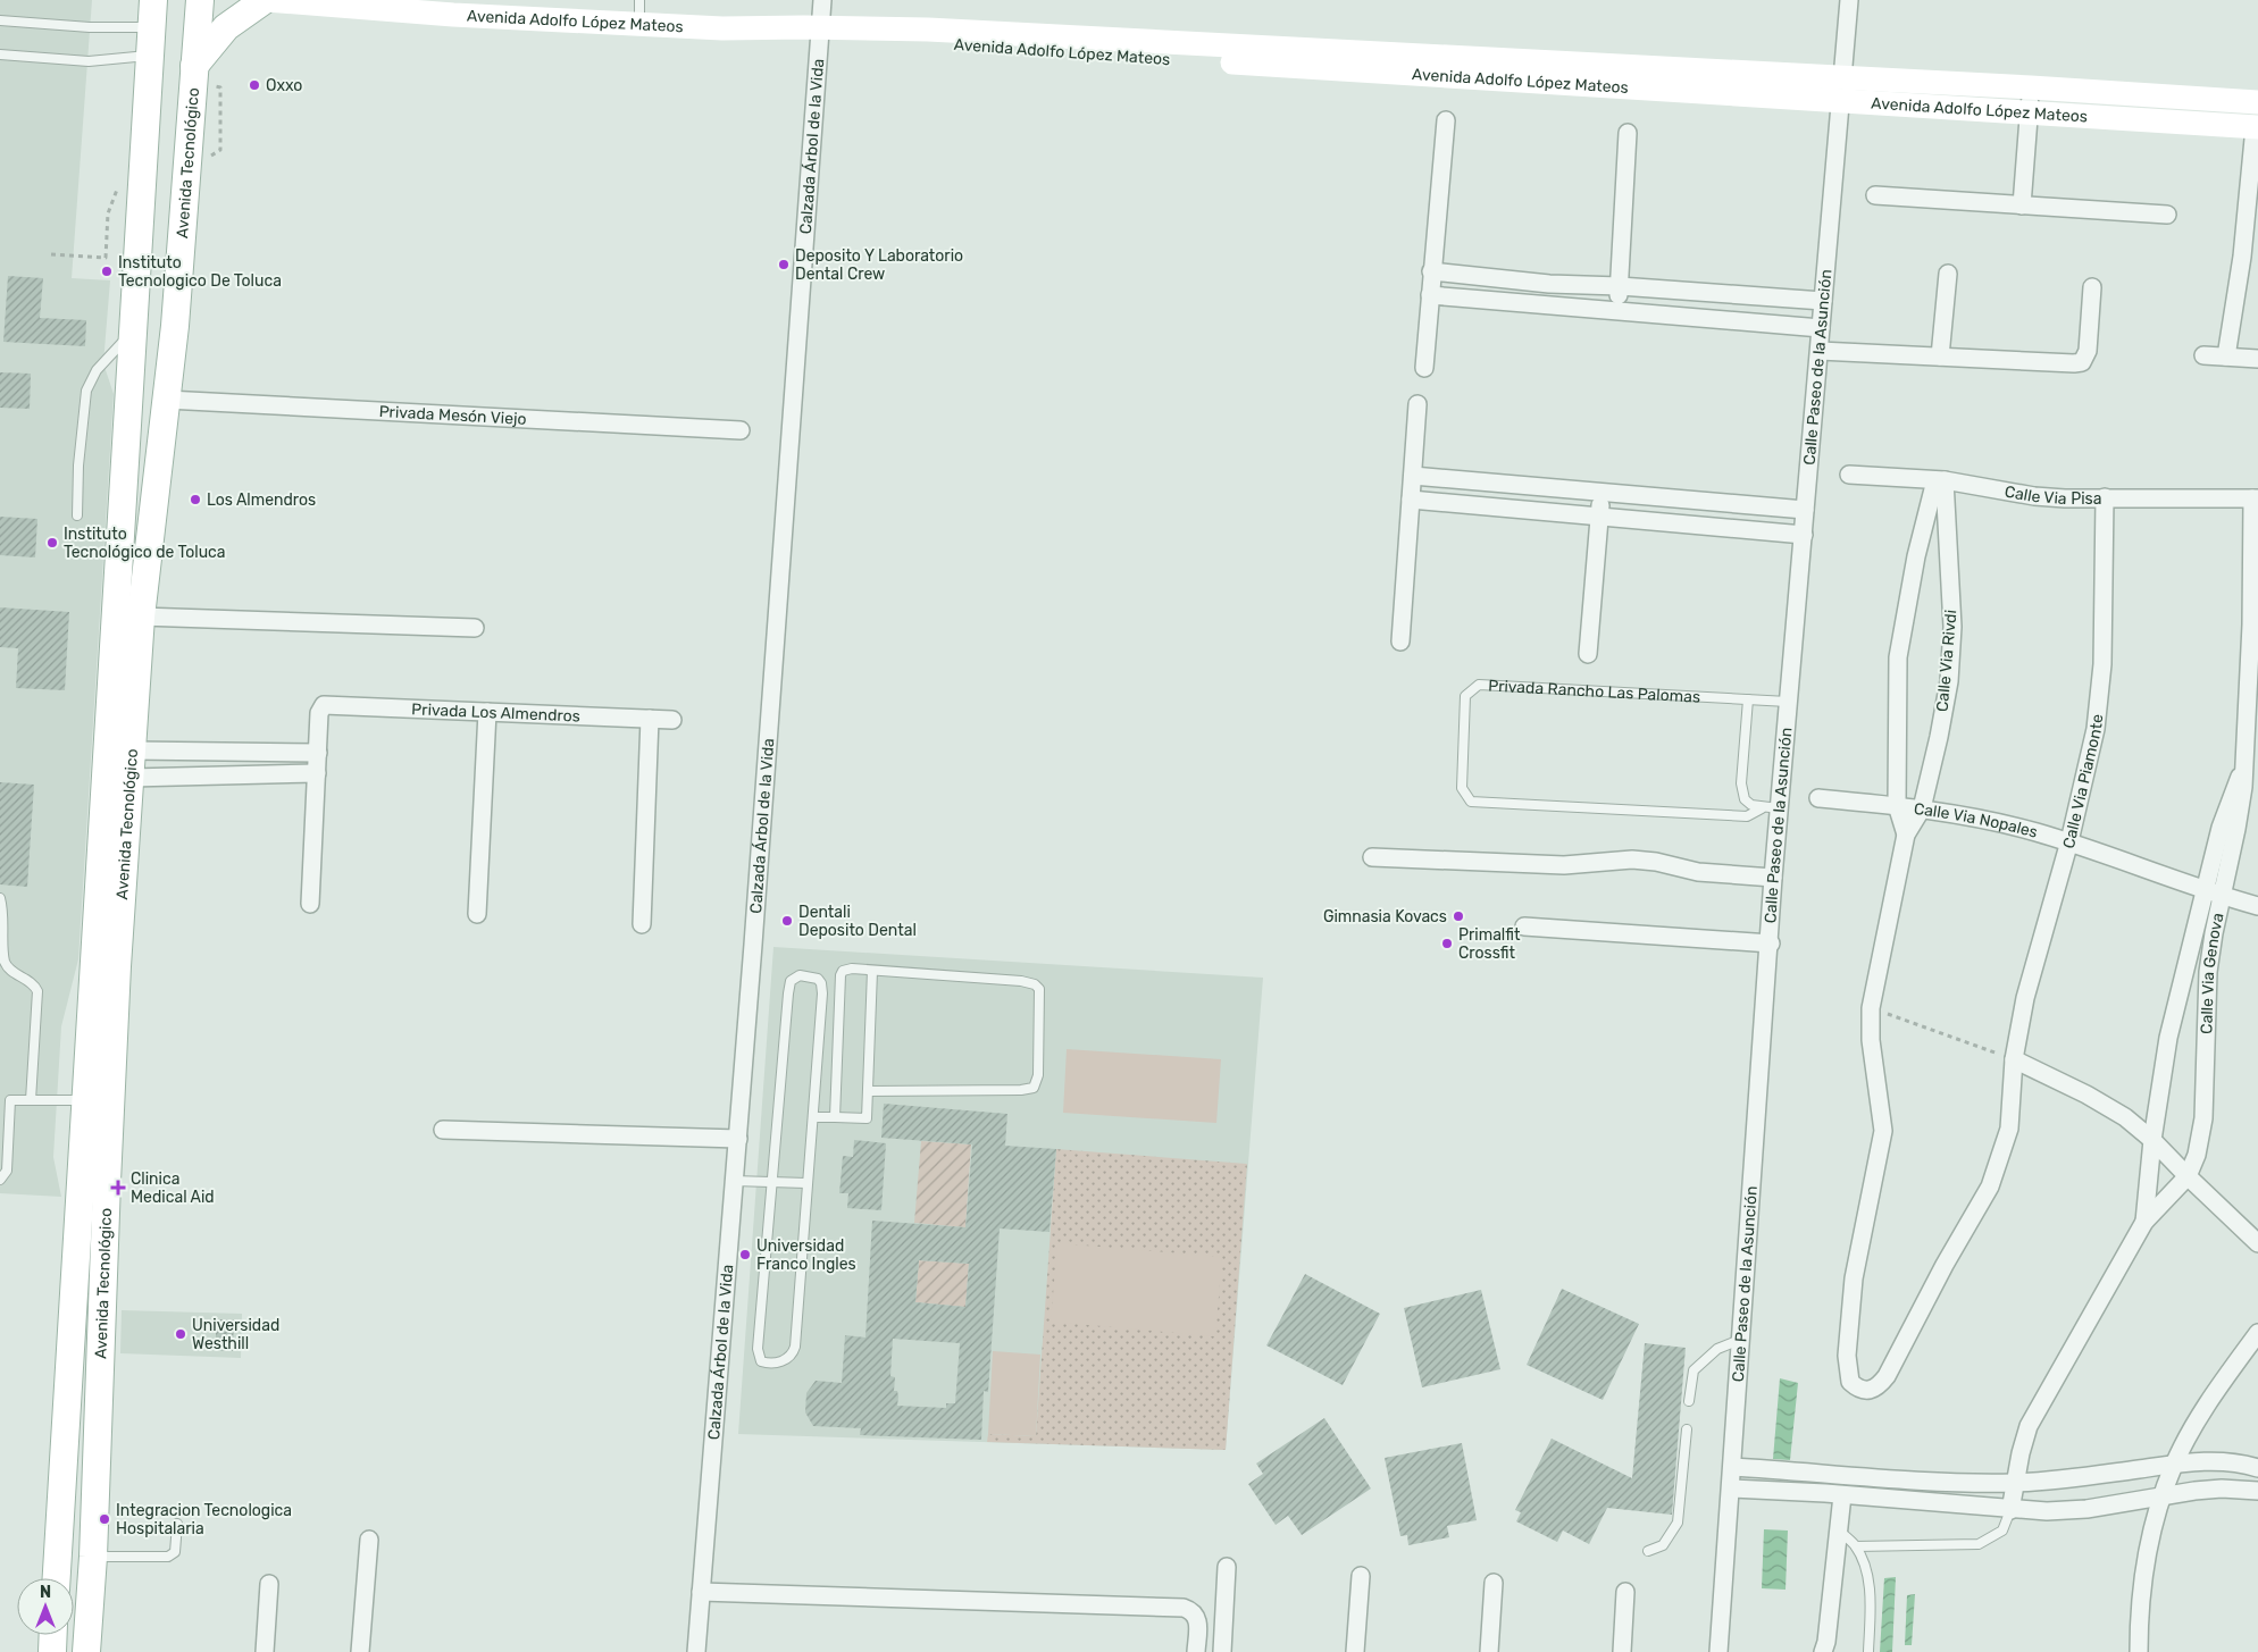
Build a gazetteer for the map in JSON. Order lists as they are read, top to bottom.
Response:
{
  "streets": {
    "main road": ["Avenida Tecnológico"],
    "street": [
      "Avenida Adolfo López Mateos",
      "Calzada Árbol de la Vida",
      "Calle Paseo de la Asunción",
      "Privada Mesón Viejo",
      "Calle Via Pisa",
      "Calle Via Rivdi",
      "Privada Los Almendros",
      "Calle Via Piamonte",
      "Calle Via Nopales",
      "Calle Via Genova"
    ],
    "lane": ["Privada Rancho Las Palomas"]
  },
  "crossings": [
    ["Avenida Adolfo López Mateos", "Calzada Árbol de la Vida"],
    ["Avenida Adolfo López Mateos", "Calle Paseo de la Asunción"],
    ["Avenida Tecnológico", "Privada Mesón Viejo"],
    ["Calle Paseo de la Asunción", "Privada Rancho Las Palomas"],
    ["Calle Via Pisa", "Calle Via Rivdi"],
    ["Calle Via Pisa", "Calle Via Piamonte"],
    ["Calle Via Pisa", "Calle Via Genova"],
    ["Calle Via Rivdi", "Calle Via Piamonte"],
    ["Calle Via Rivdi", "Calle Via Nopales"],
    ["Calle Via Piamonte", "Calle Via Nopales"],
    ["Calle Via Nopales", "Calle Via Genova"]
  ],
  "places": {
    "other": [
      "Oxxo",
      "Deposito Y Laboratorio Dental Crew",
      "Instituto Tecnologico De Toluca",
      "Los Almendros",
      "Instituto Tecnológico de Toluca",
      "Gimnasia Kovacs",
      "Dentali Deposito Dental",
      "Primalfit Crossfit",
      "Universidad Franco Ingles",
      "Universidad Westhill",
      "Integracion Tecnologica Hospitalaria"
    ],
    "health": ["Clinica Medical Aid"]
  },
  "north": "top"
}
